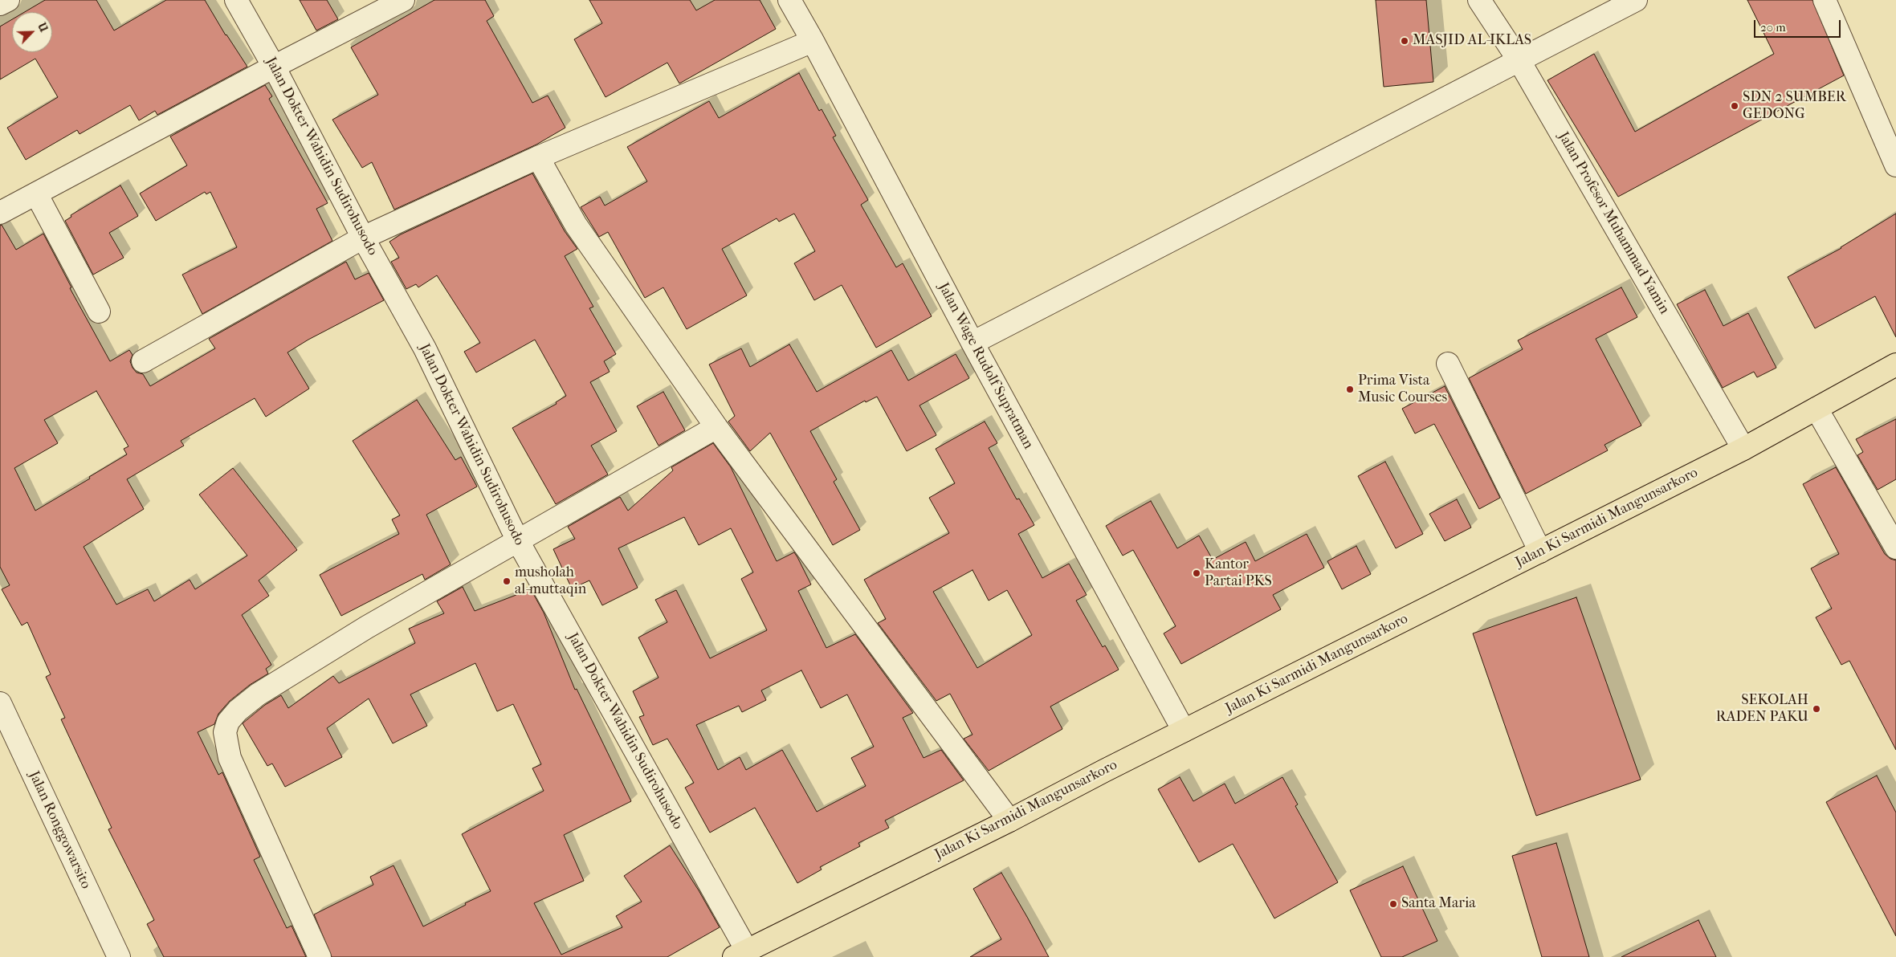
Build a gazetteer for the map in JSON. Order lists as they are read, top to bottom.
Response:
{
  "streets": {
    "main road": ["Jalan Ki Sarmidi Mangunsarkoro"],
    "street": [
      "Jalan Dokter Wahidin Sudirohusodo",
      "Jalan Profesor Muhammad Yamin",
      "Jalan Wage Rudolf Supratman",
      "Jalan Ronggowarsito"
    ]
  },
  "crossings": [
    ["Jalan Dokter Wahidin Sudirohusodo", "Jalan Ki Sarmidi Mangunsarkoro"],
    ["Jalan Profesor Muhammad Yamin", "Jalan Ki Sarmidi Mangunsarkoro"],
    ["Jalan Wage Rudolf Supratman", "Jalan Ki Sarmidi Mangunsarkoro"]
  ],
  "places": [
    "MASJID AL-IKLAS",
    "SDN 2 SUMBER GEDONG",
    "Prima Vista Music Courses",
    "Kantor Partai PKS",
    "musholah al-muttaqin",
    "SEKOLAH RADEN PAKU",
    "Santa Maria"
  ],
  "scale_bar": "20 m",
  "north": "top right"
}
